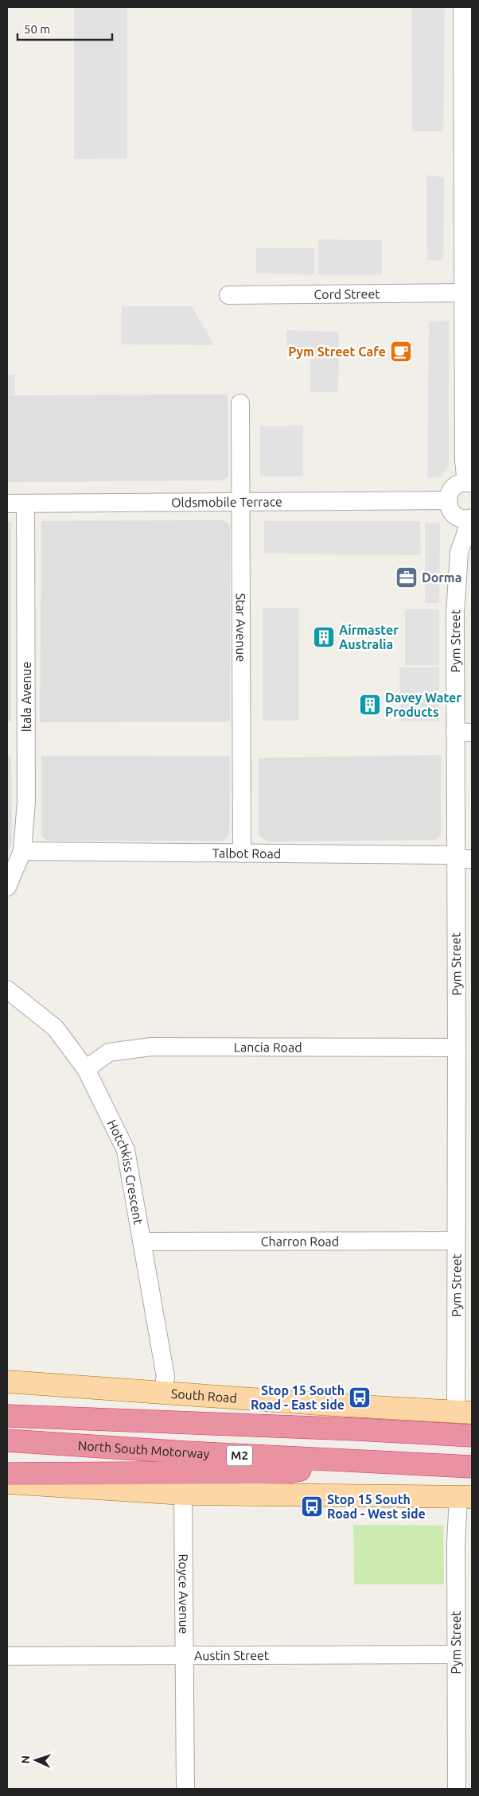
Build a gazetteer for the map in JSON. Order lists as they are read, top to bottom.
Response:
{
  "streets": {
    "highway": ["North South Motorway", "M2"],
    "main road": ["South Road"],
    "street": [
      "Cord Street",
      "Oldsmobile Terrace",
      "Star Avenue",
      "Pym Street",
      "Itala Avenue",
      "Talbot Road",
      "Lancia Road",
      "Hotchkiss Crescent",
      "Charron Road",
      "Royce Avenue",
      "Austin Street"
    ]
  },
  "crossings": [
    ["Oldsmobile Terrace", "Star Avenue"],
    ["Oldsmobile Terrace", "Itala Avenue"],
    ["Star Avenue", "Talbot Road"],
    ["Pym Street", "Talbot Road"],
    ["Pym Street", "Lancia Road"],
    ["Pym Street", "Charron Road"],
    ["Pym Street", "South Road"],
    ["Pym Street", "Austin Street"],
    ["Itala Avenue", "Talbot Road"],
    ["Lancia Road", "Hotchkiss Crescent"],
    ["Hotchkiss Crescent", "Charron Road"],
    ["Hotchkiss Crescent", "South Road"],
    ["Royce Avenue", "Austin Street"]
  ],
  "places": {
    "cafe": ["Pym Street Cafe"],
    "office": ["Dorma"],
    "building": ["Airmaster Australia", "Davey Water Products"],
    "bus stop": ["Stop 15 South Road - East side", "Stop 15 South Road - West side"]
  },
  "scale_bar": "50 m",
  "north": "left"
}
